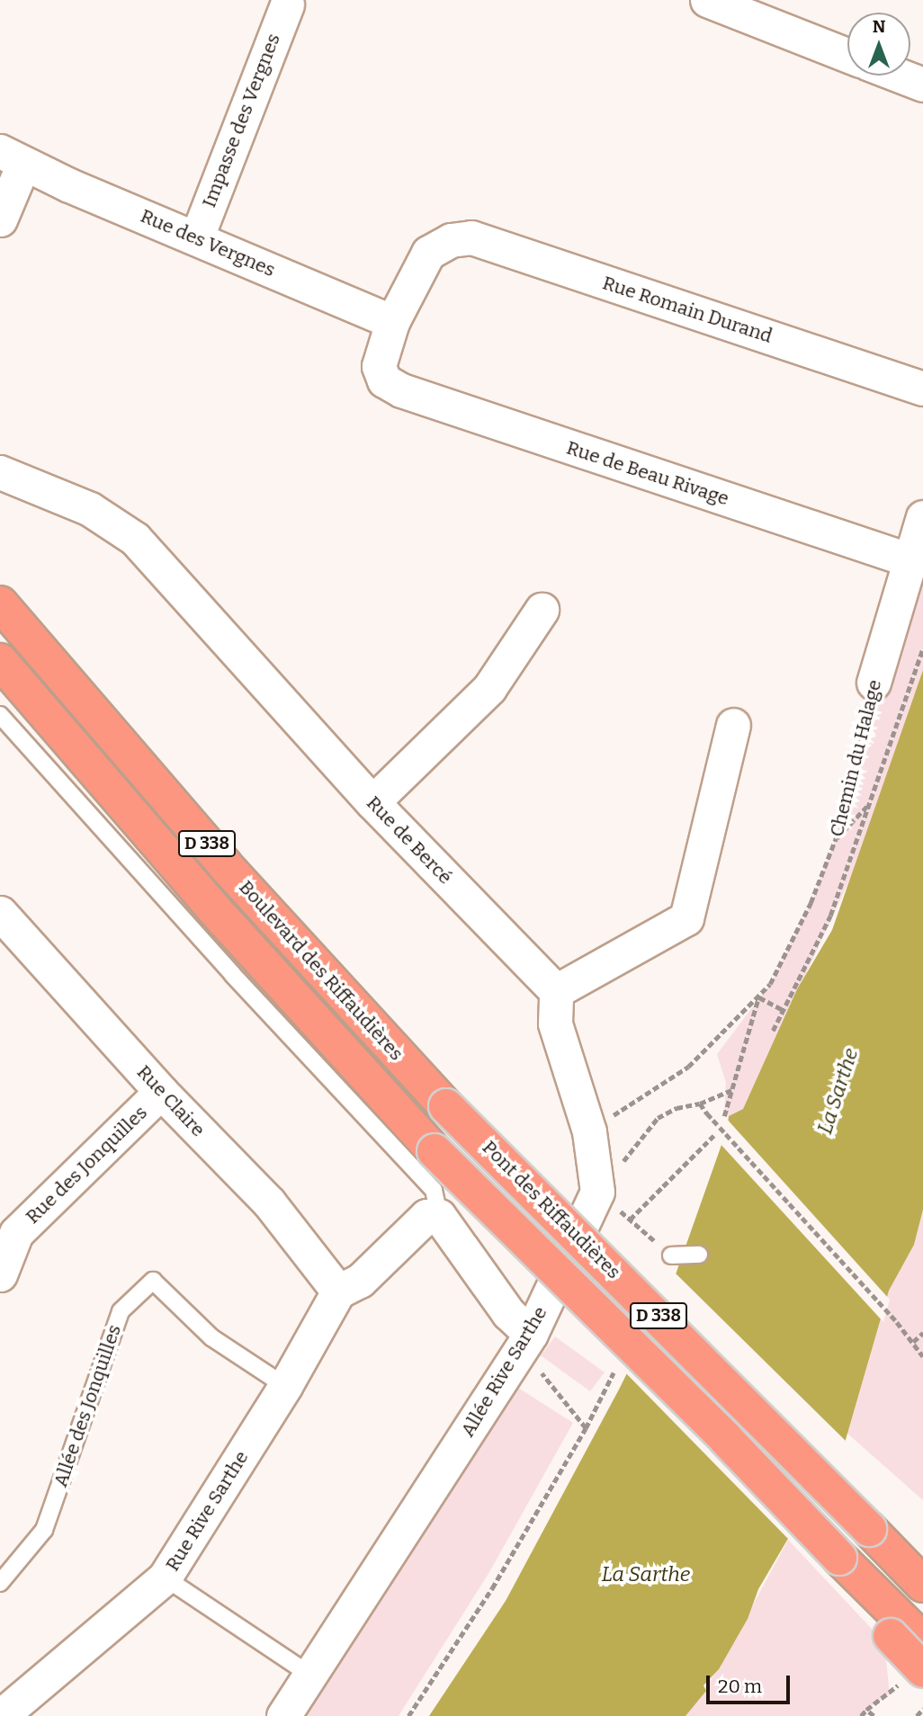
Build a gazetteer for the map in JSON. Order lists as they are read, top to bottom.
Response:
{
  "streets": {
    "highway": ["D 338", "Boulevard des Riffaudières", "Pont des Riffaudières"],
    "street": [
      "Impasse des Vergnes",
      "Rue des Vergnes",
      "Rue Romain Durand",
      "Rue de Beau Rivage",
      "Chemin du Halage",
      "Rue de Bercé",
      "Rue Claire",
      "Rue des Jonquilles",
      "Allée Rive Sarthe",
      "Rue Rive Sarthe"
    ],
    "lane": ["Allée des Jonquilles"]
  },
  "crossings": [
    ["Impasse des Vergnes", "Rue des Vergnes"],
    ["Rue des Vergnes", "Rue Romain Durand"],
    ["Rue des Vergnes", "Rue de Beau Rivage"],
    ["Rue Romain Durand", "Rue de Beau Rivage"],
    ["Rue de Beau Rivage", "Chemin du Halage"],
    ["D 338", "Boulevard des Riffaudières"],
    ["D 338", "Pont des Riffaudières"],
    ["Boulevard des Riffaudières", "Pont des Riffaudières"],
    ["Rue Claire", "Rue des Jonquilles"],
    ["Rue Claire", "Rue Rive Sarthe"],
    ["Allée des Jonquilles", "Rue Rive Sarthe"]
  ],
  "water": ["La Sarthe"],
  "scale_bar": "20 m",
  "north": "top"
}
